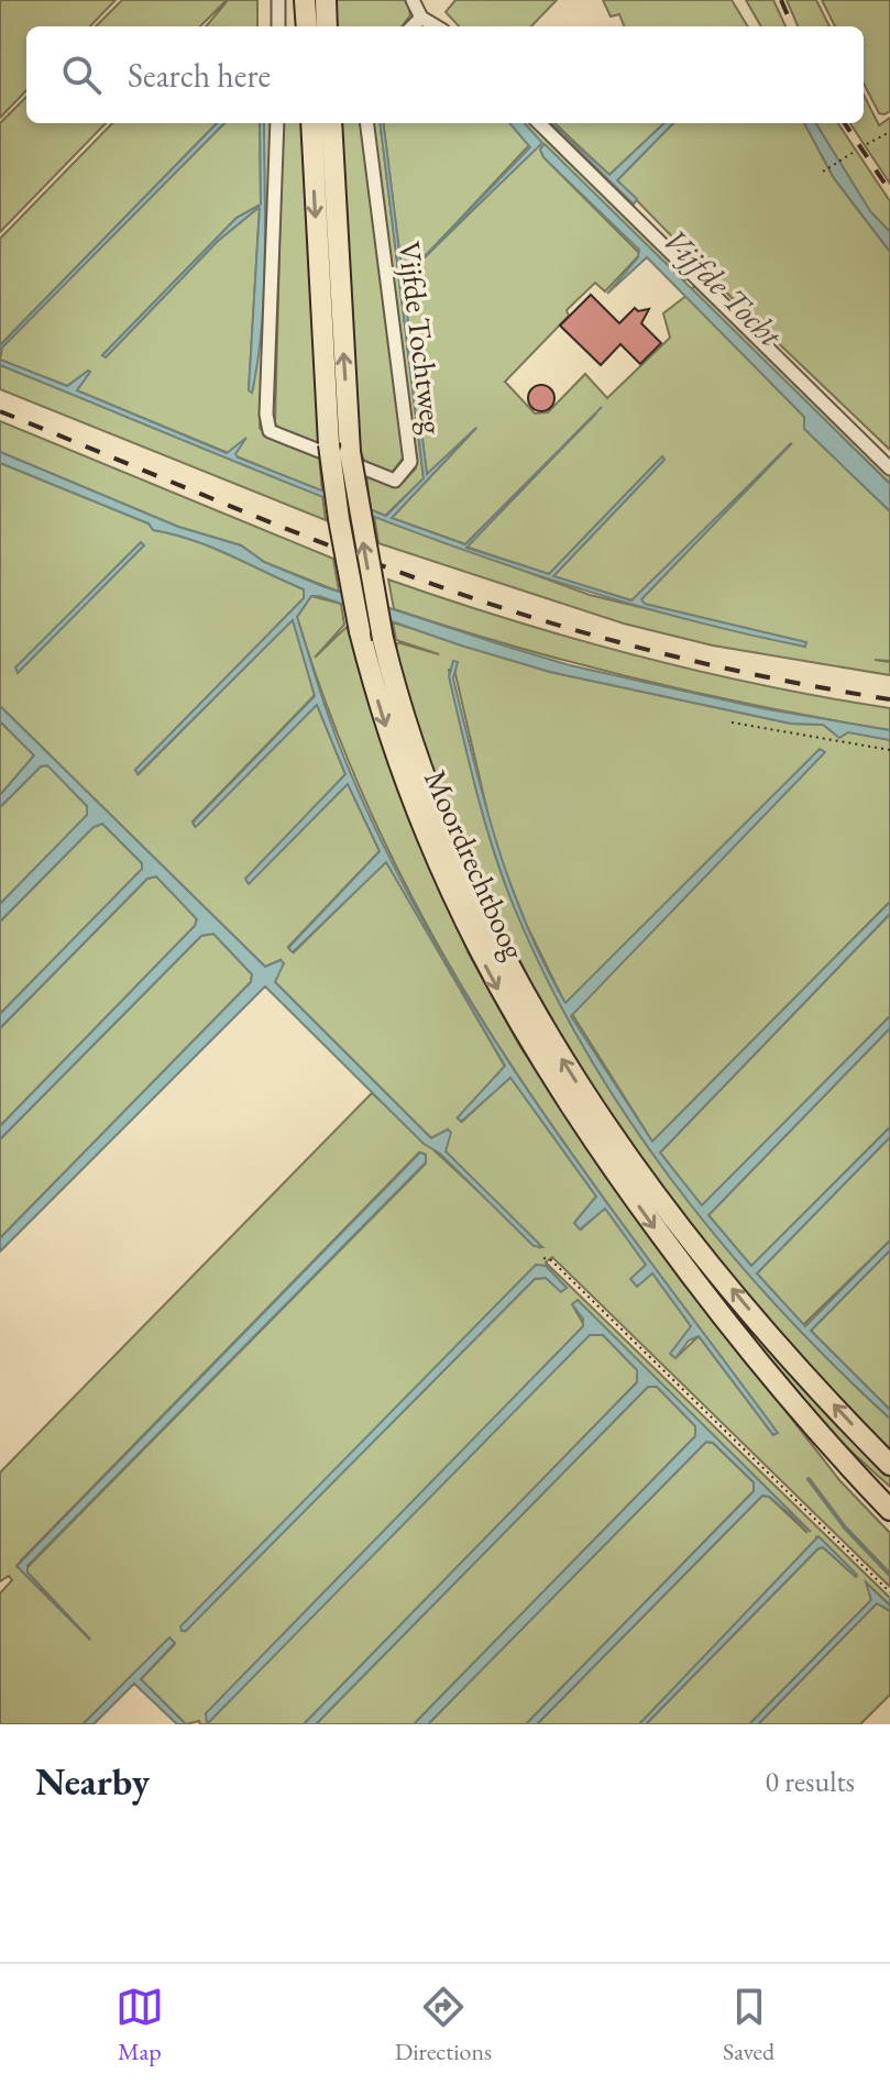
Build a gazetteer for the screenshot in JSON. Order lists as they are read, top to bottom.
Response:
{
  "streets": {
    "main road": ["Moordrechtboog"],
    "street": ["Vijfde Tochtweg"]
  },
  "water": ["Vijfde Tocht"],
  "page": {
    "search": "Search here",
    "heading": ["Nearby", "0 results"],
    "nav": ["Map", "Directions", "Saved"]
  }
}
